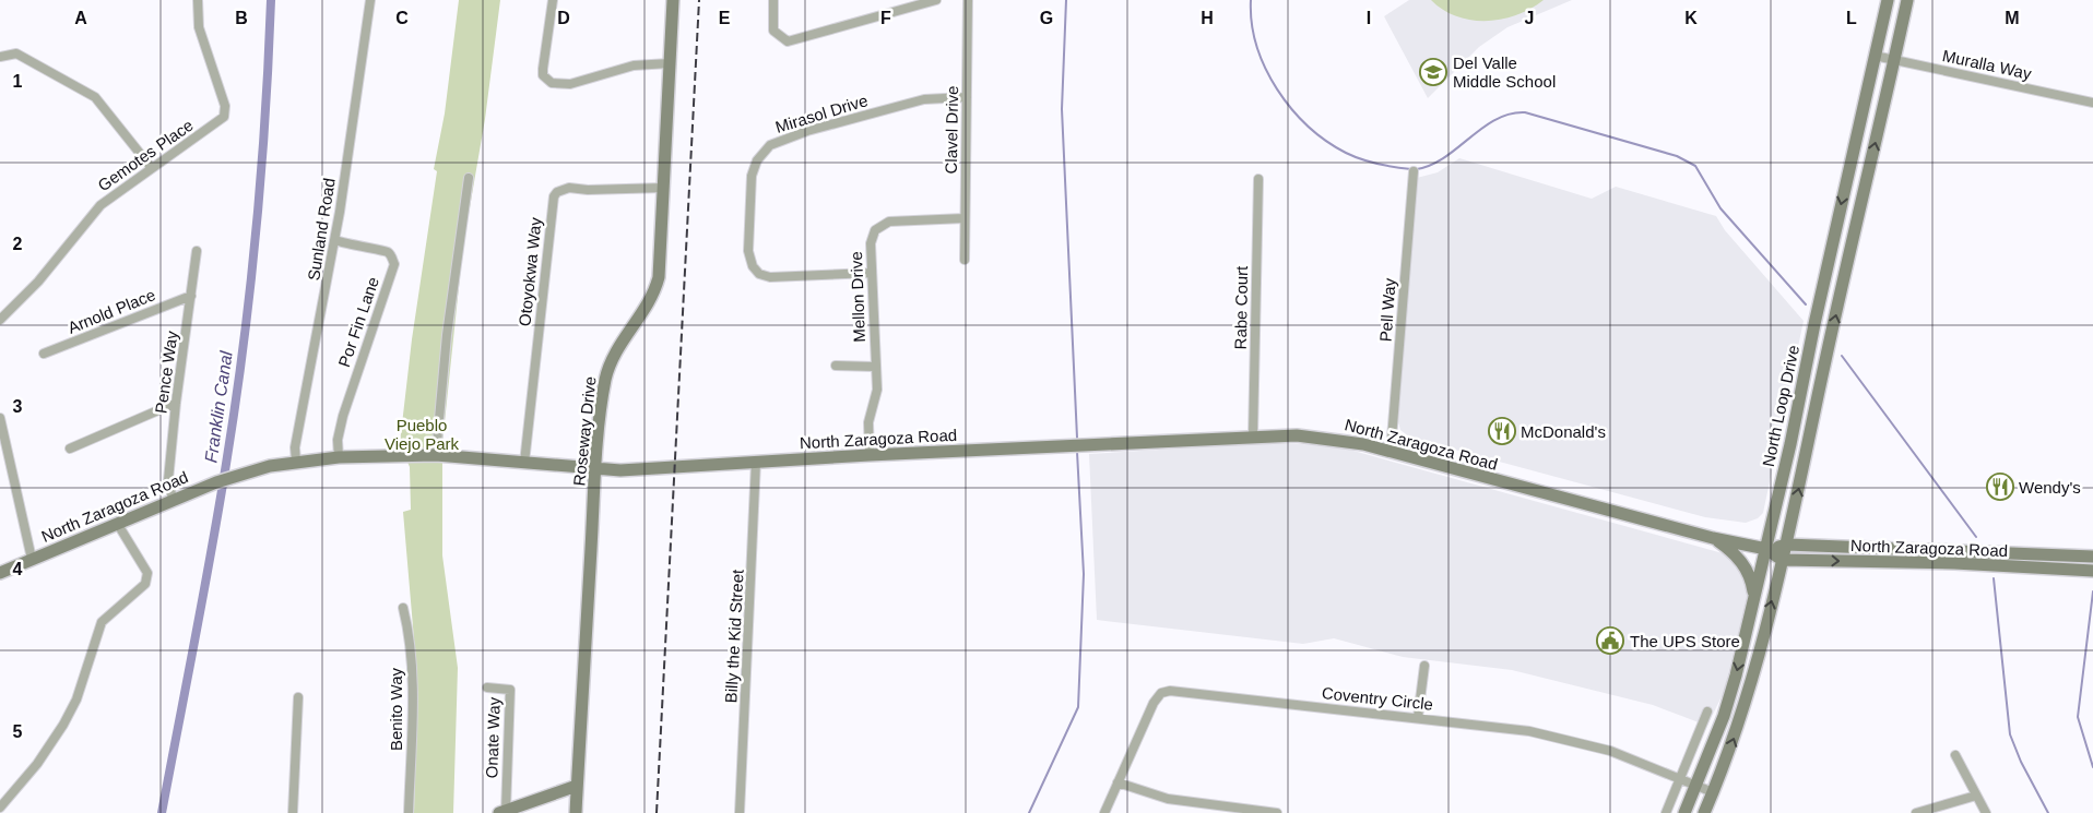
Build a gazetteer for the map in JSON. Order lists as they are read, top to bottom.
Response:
{
  "streets": {
    "main road": ["North Loop Drive", "Roseway Drive", "North Zaragoza Road"],
    "street": [
      "Muralla Way",
      "Mirasol Drive",
      "Clavel Drive",
      "Gemotes Place",
      "Sunland Road",
      "Otoyokwa Way",
      "Mellon Drive",
      "Rabe Court",
      "Pell Way",
      "Arnold Place",
      "Por Fin Lane",
      "Pence Way",
      "Billy the Kid Street",
      "Coventry Circle",
      "Benito Way",
      "Onate Way"
    ]
  },
  "crossings": [
    ["Muralla Way", "North Loop Drive"],
    ["Mirasol Drive", "Clavel Drive"],
    ["Mirasol Drive", "Mellon Drive"],
    ["Clavel Drive", "Mellon Drive"],
    ["Sunland Road", "Por Fin Lane"],
    ["Sunland Road", "North Zaragoza Road"],
    ["Otoyokwa Way", "Roseway Drive"],
    ["Otoyokwa Way", "North Zaragoza Road"],
    ["Mellon Drive", "North Zaragoza Road"],
    ["Rabe Court", "North Zaragoza Road"],
    ["Pell Way", "North Zaragoza Road"],
    ["Arnold Place", "Pence Way"],
    ["Por Fin Lane", "North Zaragoza Road"],
    ["Pence Way", "North Zaragoza Road"],
    ["North Loop Drive", "North Zaragoza Road"],
    ["North Loop Drive", "Coventry Circle"],
    ["Roseway Drive", "North Zaragoza Road"],
    ["North Zaragoza Road", "Billy the Kid Street"]
  ],
  "water": ["Franklin Canal"],
  "parks": ["Pueblo Viejo Park"],
  "places": {
    "school or university": ["Del Valle Middle School"],
    "restaurant": ["McDonald's", "Wendy's"],
    "public building": ["The UPS Store"]
  },
  "grid": {
    "columns": [
      "A",
      "B",
      "C",
      "D",
      "E",
      "F",
      "G",
      "H",
      "I",
      "J",
      "K",
      "L",
      "M"
    ],
    "rows": [
      "1",
      "2",
      "3",
      "4",
      "5"
    ]
  }
}
